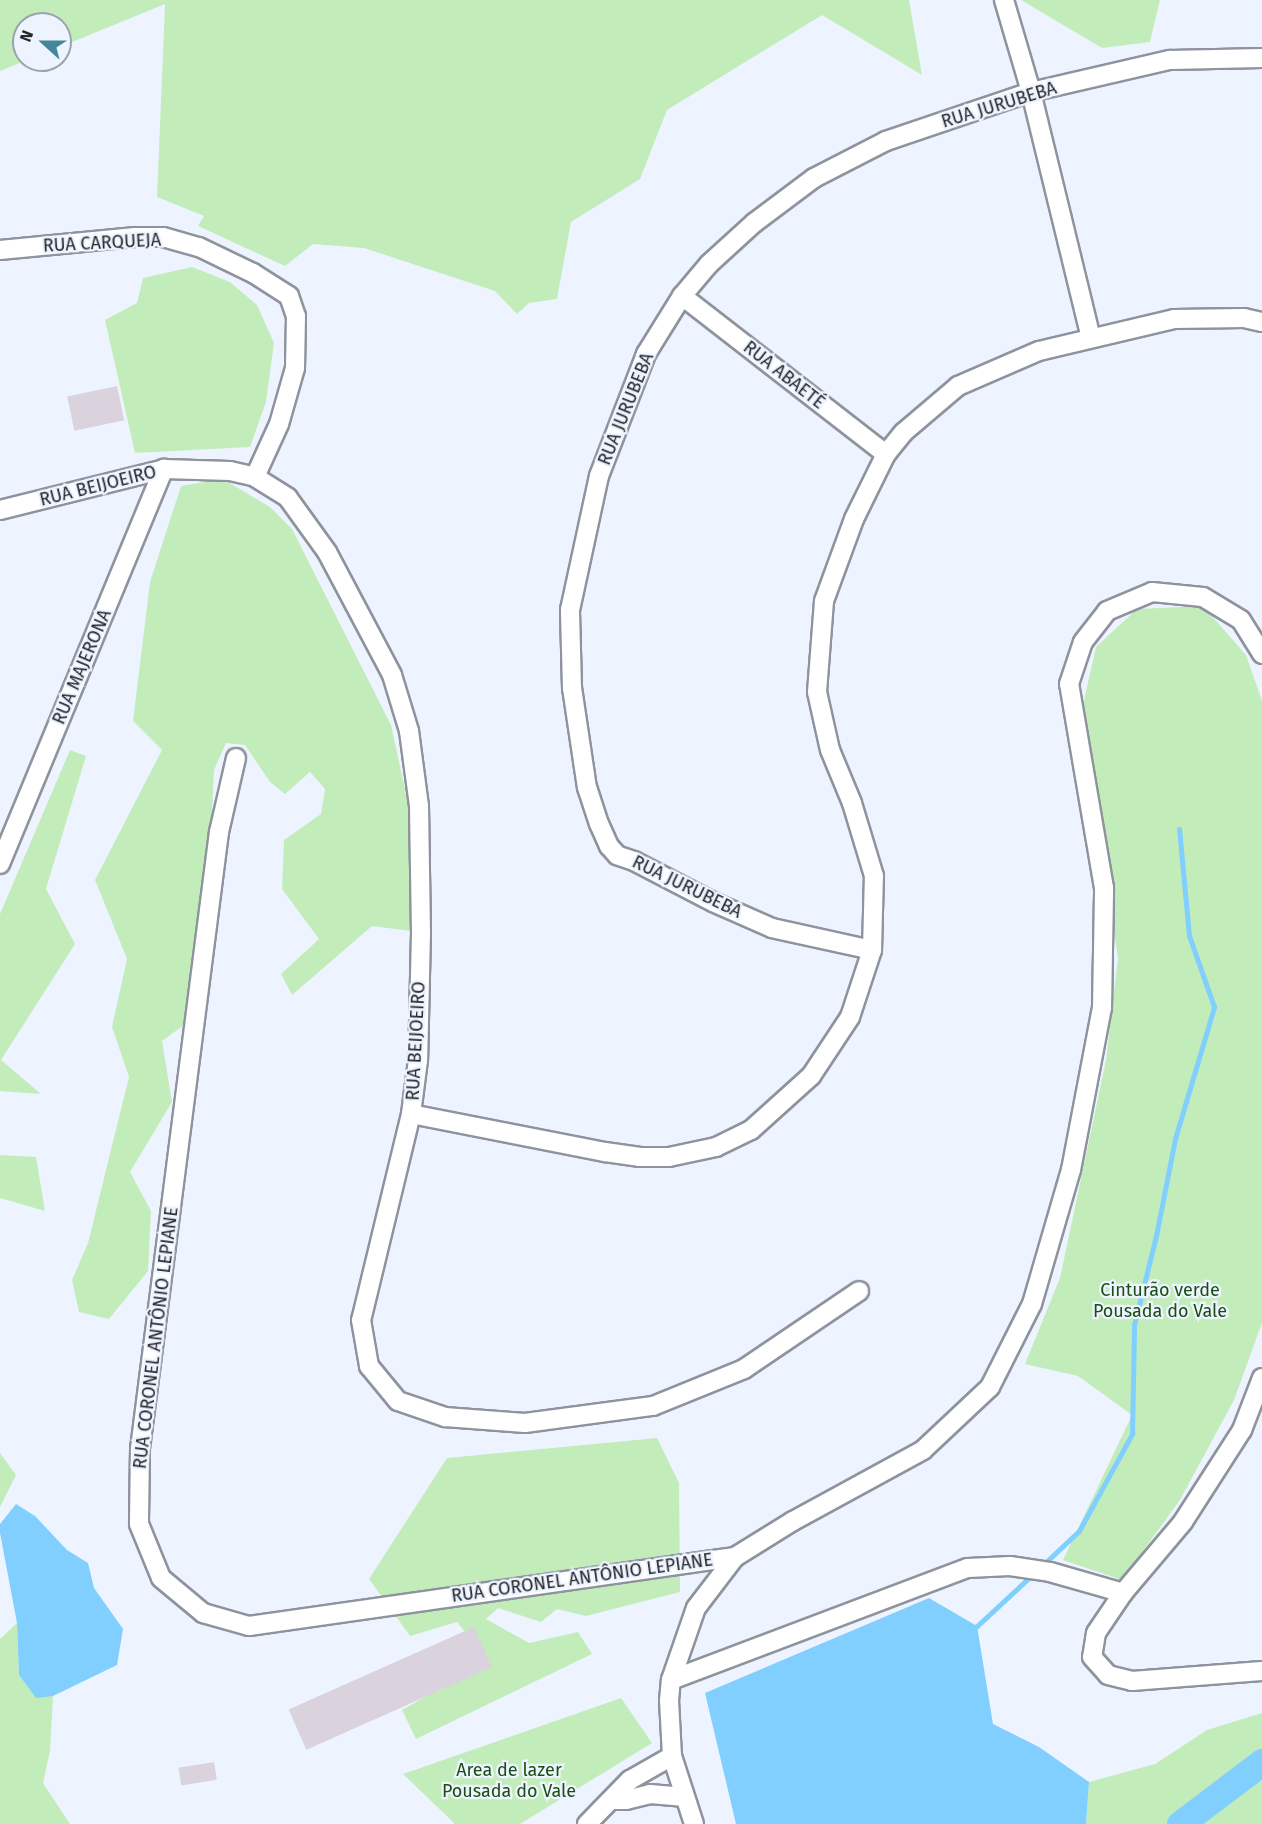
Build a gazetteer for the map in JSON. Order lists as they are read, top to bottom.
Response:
{
  "streets": {
    "street": [
      "RUA JURUBEBA",
      "RUA CARQUEJA",
      "RUA ABAETÉ",
      "RUA BEIJOEIRO",
      "RUA MAJERONA",
      "RUA CORONEL ANTÔNIO LEPIANE"
    ]
  },
  "crossings": [
    ["RUA JURUBEBA", "RUA ABAETÉ"],
    ["RUA CARQUEJA", "RUA BEIJOEIRO"],
    ["RUA BEIJOEIRO", "RUA MAJERONA"]
  ],
  "parks": ["Cinturão verde Pousada do Vale", "Area de lazer Pousada do Vale"],
  "north": "left"
}
